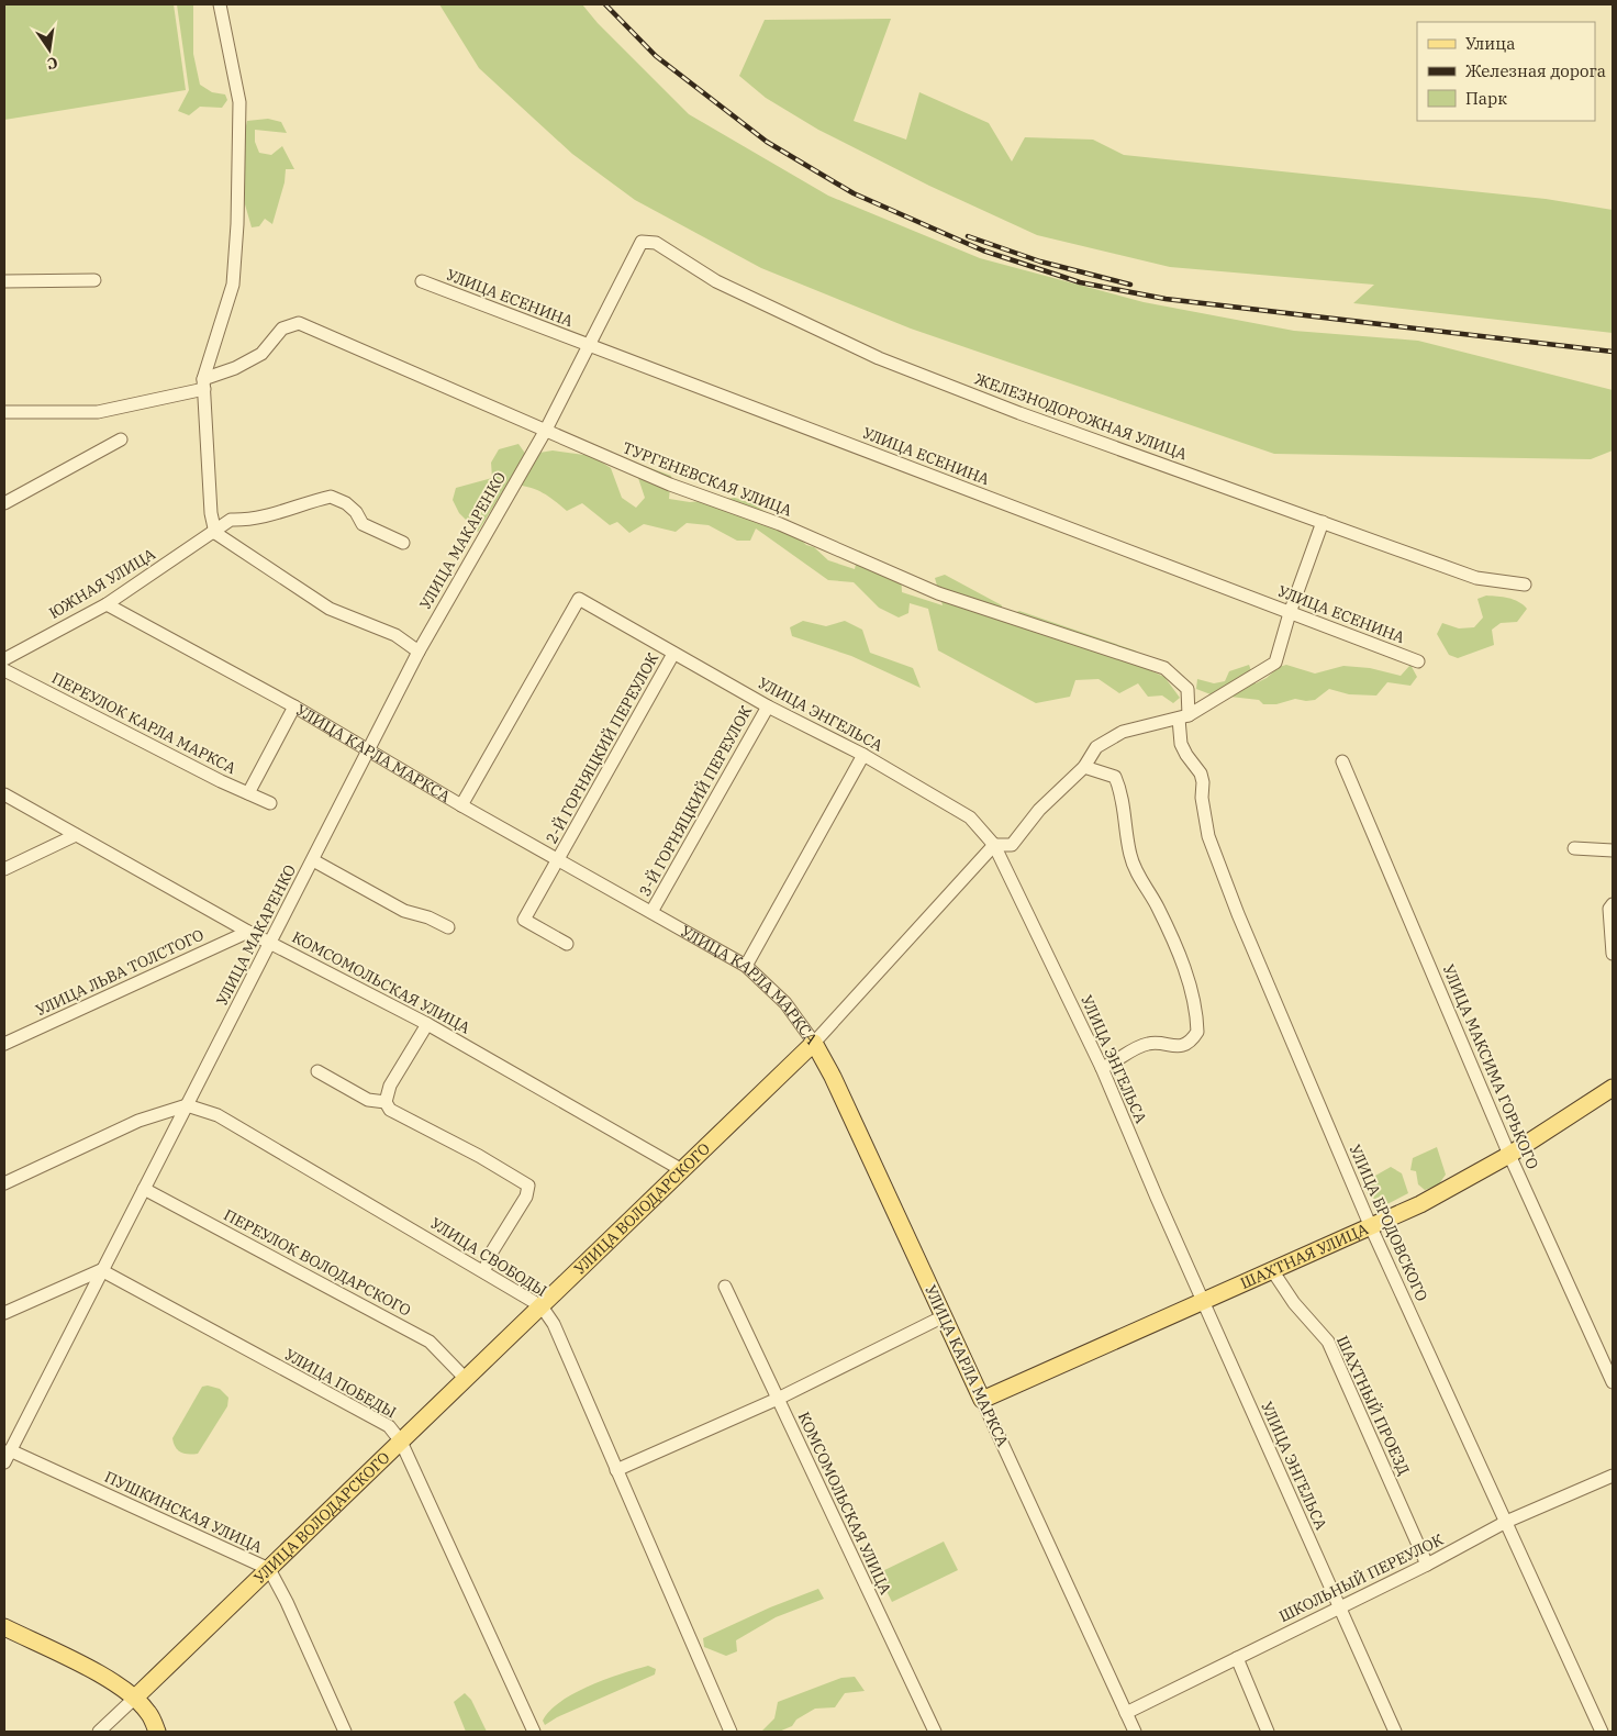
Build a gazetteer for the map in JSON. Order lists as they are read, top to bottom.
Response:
{
  "streets": {
    "main road": ["УЛИЦА КАРЛА МАРКСА", "УЛИЦА ВОЛОДАРСКОГО", "ШАХТНАЯ УЛИЦА"],
    "street": [
      "УЛИЦА ЕСЕНИНА",
      "ЖЕЛЕЗНОДОРОЖНАЯ УЛИЦА",
      "ТУРГЕНЕВСКАЯ УЛИЦА",
      "УЛИЦА МАКАРЕНКО",
      "ЮЖНАЯ УЛИЦА",
      "УЛИЦА ЭНГЕЛЬСА",
      "ПЕРЕУЛОК КАРЛА МАРКСА",
      "2-Й ГОРНЯЦКИЙ ПЕРЕУЛОК",
      "3-Й ГОРНЯЦКИЙ ПЕРЕУЛОК",
      "УЛИЦА ЛЬВА ТОЛСТОГО",
      "КОМСОМОЛЬСКАЯ УЛИЦА",
      "УЛИЦА МАКСИМА ГОРЬКОГО",
      "УЛИЦА БРОДОВСКОГО",
      "УЛИЦА СВОБОДЫ",
      "ПЕРЕУЛОК ВОЛОДАРСКОГО",
      "УЛИЦА ПОБЕДЫ",
      "ШАХТНЫЙ ПРОЕЗД",
      "ПУШКИНСКАЯ УЛИЦА",
      "ШКОЛЬНЫЙ ПЕРЕУЛОК"
    ]
  },
  "crossings": [
    ["УЛИЦА ЕСЕНИНА", "УЛИЦА МАКАРЕНКО"],
    ["УЛИЦА ЕСЕНИНА", "УЛИЦА ВОЛОДАРСКОГО"],
    ["ЖЕЛЕЗНОДОРОЖНАЯ УЛИЦА", "УЛИЦА МАКАРЕНКО"],
    ["ЖЕЛЕЗНОДОРОЖНАЯ УЛИЦА", "УЛИЦА ВОЛОДАРСКОГО"],
    ["ТУРГЕНЕВСКАЯ УЛИЦА", "УЛИЦА МАКАРЕНКО"],
    ["ТУРГЕНЕВСКАЯ УЛИЦА", "УЛИЦА ВОЛОДАРСКОГО"],
    ["ТУРГЕНЕВСКАЯ УЛИЦА", "УЛИЦА БРОДОВСКОГО"],
    ["УЛИЦА МАКАРЕНКО", "УЛИЦА КАРЛА МАРКСА"],
    ["УЛИЦА МАКАРЕНКО", "КОМСОМОЛЬСКАЯ УЛИЦА"],
    ["УЛИЦА МАКАРЕНКО", "УЛИЦА СВОБОДЫ"],
    ["УЛИЦА МАКАРЕНКО", "ПЕРЕУЛОК ВОЛОДАРСКОГО"],
    ["УЛИЦА МАКАРЕНКО", "УЛИЦА ПОБЕДЫ"],
    ["УЛИЦА МАКАРЕНКО", "ПУШКИНСКАЯ УЛИЦА"],
    ["ЮЖНАЯ УЛИЦА", "УЛИЦА КАРЛА МАРКСА"],
    ["УЛИЦА ЭНГЕЛЬСА", "2-Й ГОРНЯЦКИЙ ПЕРЕУЛОК"],
    ["УЛИЦА ЭНГЕЛЬСА", "УЛИЦА КАРЛА МАРКСА"],
    ["УЛИЦА ЭНГЕЛЬСА", "3-Й ГОРНЯЦКИЙ ПЕРЕУЛОК"],
    ["УЛИЦА ЭНГЕЛЬСА", "УЛИЦА ВОЛОДАРСКОГО"],
    ["УЛИЦА ЭНГЕЛЬСА", "ШАХТНАЯ УЛИЦА"],
    ["УЛИЦА ЭНГЕЛЬСА", "ШКОЛЬНЫЙ ПЕРЕУЛОК"],
    ["2-Й ГОРНЯЦКИЙ ПЕРЕУЛОК", "УЛИЦА КАРЛА МАРКСА"],
    ["УЛИЦА КАРЛА МАРКСА", "3-Й ГОРНЯЦКИЙ ПЕРЕУЛОК"],
    ["УЛИЦА КАРЛА МАРКСА", "УЛИЦА ВОЛОДАРСКОГО"],
    ["УЛИЦА КАРЛА МАРКСА", "ШАХТНАЯ УЛИЦА"],
    ["УЛИЦА КАРЛА МАРКСА", "ШКОЛЬНЫЙ ПЕРЕУЛОК"],
    ["УЛИЦА ЛЬВА ТОЛСТОГО", "КОМСОМОЛЬСКАЯ УЛИЦА"],
    ["КОМСОМОЛЬСКАЯ УЛИЦА", "УЛИЦА ВОЛОДАРСКОГО"],
    ["УЛИЦА МАКСИМА ГОРЬКОГО", "ШАХТНАЯ УЛИЦА"],
    ["УЛИЦА ВОЛОДАРСКОГО", "УЛИЦА БРОДОВСКОГО"],
    ["УЛИЦА ВОЛОДАРСКОГО", "УЛИЦА СВОБОДЫ"],
    ["УЛИЦА ВОЛОДАРСКОГО", "ПЕРЕУЛОК ВОЛОДАРСКОГО"],
    ["УЛИЦА ВОЛОДАРСКОГО", "УЛИЦА ПОБЕДЫ"],
    ["УЛИЦА ВОЛОДАРСКОГО", "ПУШКИНСКАЯ УЛИЦА"],
    ["УЛИЦА БРОДОВСКОГО", "ШАХТНАЯ УЛИЦА"],
    ["УЛИЦА БРОДОВСКОГО", "ШКОЛЬНЫЙ ПЕРЕУЛОК"],
    ["ШАХТНАЯ УЛИЦА", "ШАХТНЫЙ ПРОЕЗД"],
    ["ШАХТНЫЙ ПРОЕЗД", "ШКОЛЬНЫЙ ПЕРЕУЛОК"]
  ],
  "legend": ["Улица", "Железная дорога", "Парк"],
  "north": "bottom"
}
